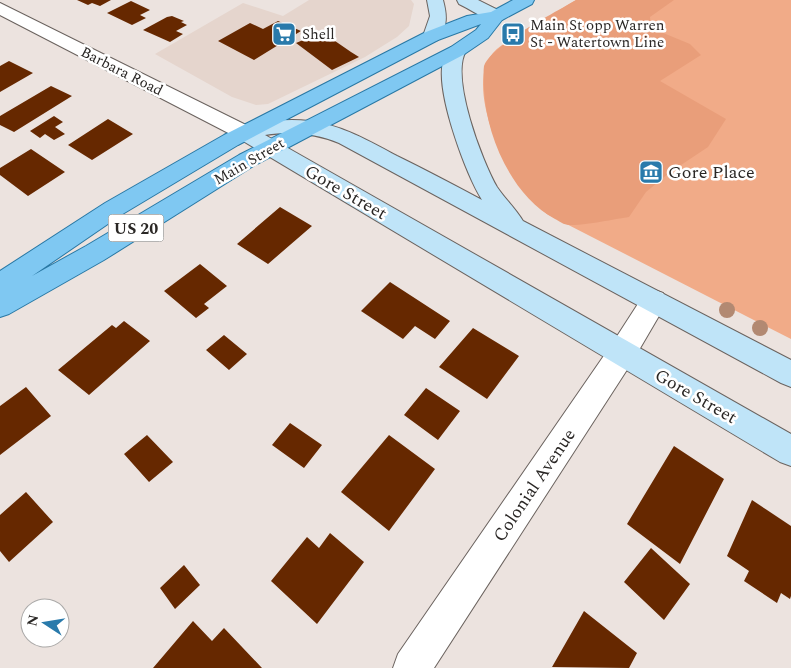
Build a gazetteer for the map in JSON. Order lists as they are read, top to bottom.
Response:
{
  "streets": {
    "main road": ["Main Street", "US 20"],
    "street": ["Barbara Road", "Gore Street", "Colonial Avenue"]
  },
  "crossings": [
    ["Barbara Road", "Main Street"],
    ["Barbara Road", "Gore Street"],
    ["Main Street", "Gore Street"],
    ["Gore Street", "Colonial Avenue"]
  ],
  "places": {
    "supermarket": ["Shell"],
    "bus stop": ["Main St opp Warren St - Watertown Line"],
    "museum": ["Gore Place"]
  },
  "north": "left"
}
